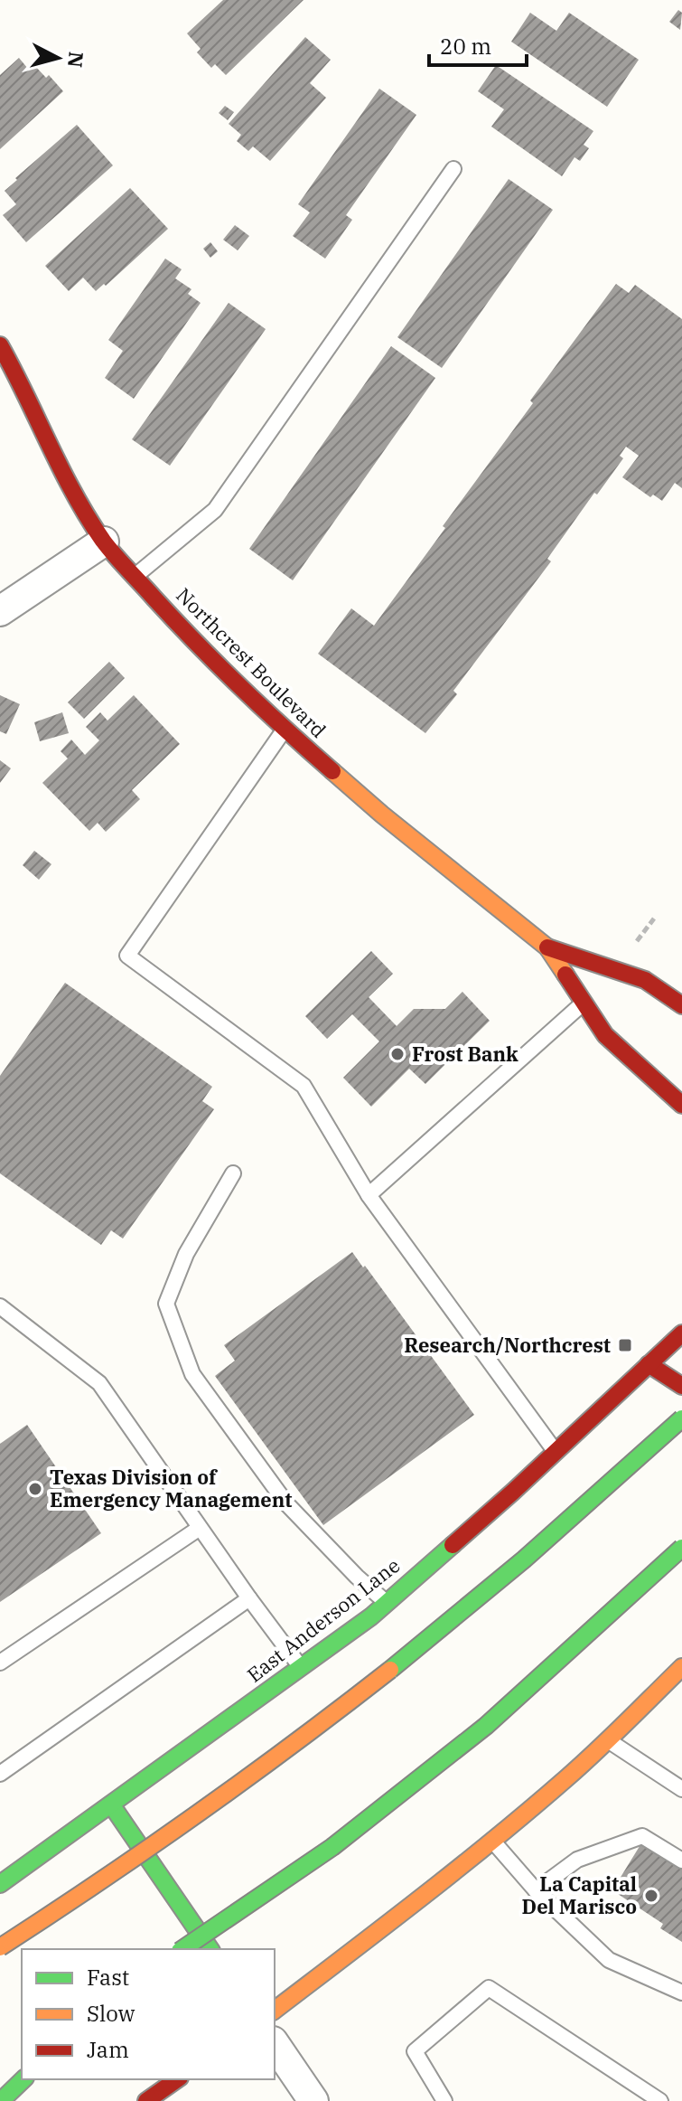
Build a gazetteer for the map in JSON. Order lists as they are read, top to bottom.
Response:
{
  "streets": {
    "main road": ["Northcrest Boulevard", "East Anderson Lane"]
  },
  "places": {
    "other": ["Frost Bank", "Texas Division of Emergency Management", "La Capital Del Marisco"],
    "transit": ["Research/Northcrest"]
  },
  "legend": ["Fast", "Slow", "Jam"],
  "scale_bar": "20 m",
  "north": "right"
}
